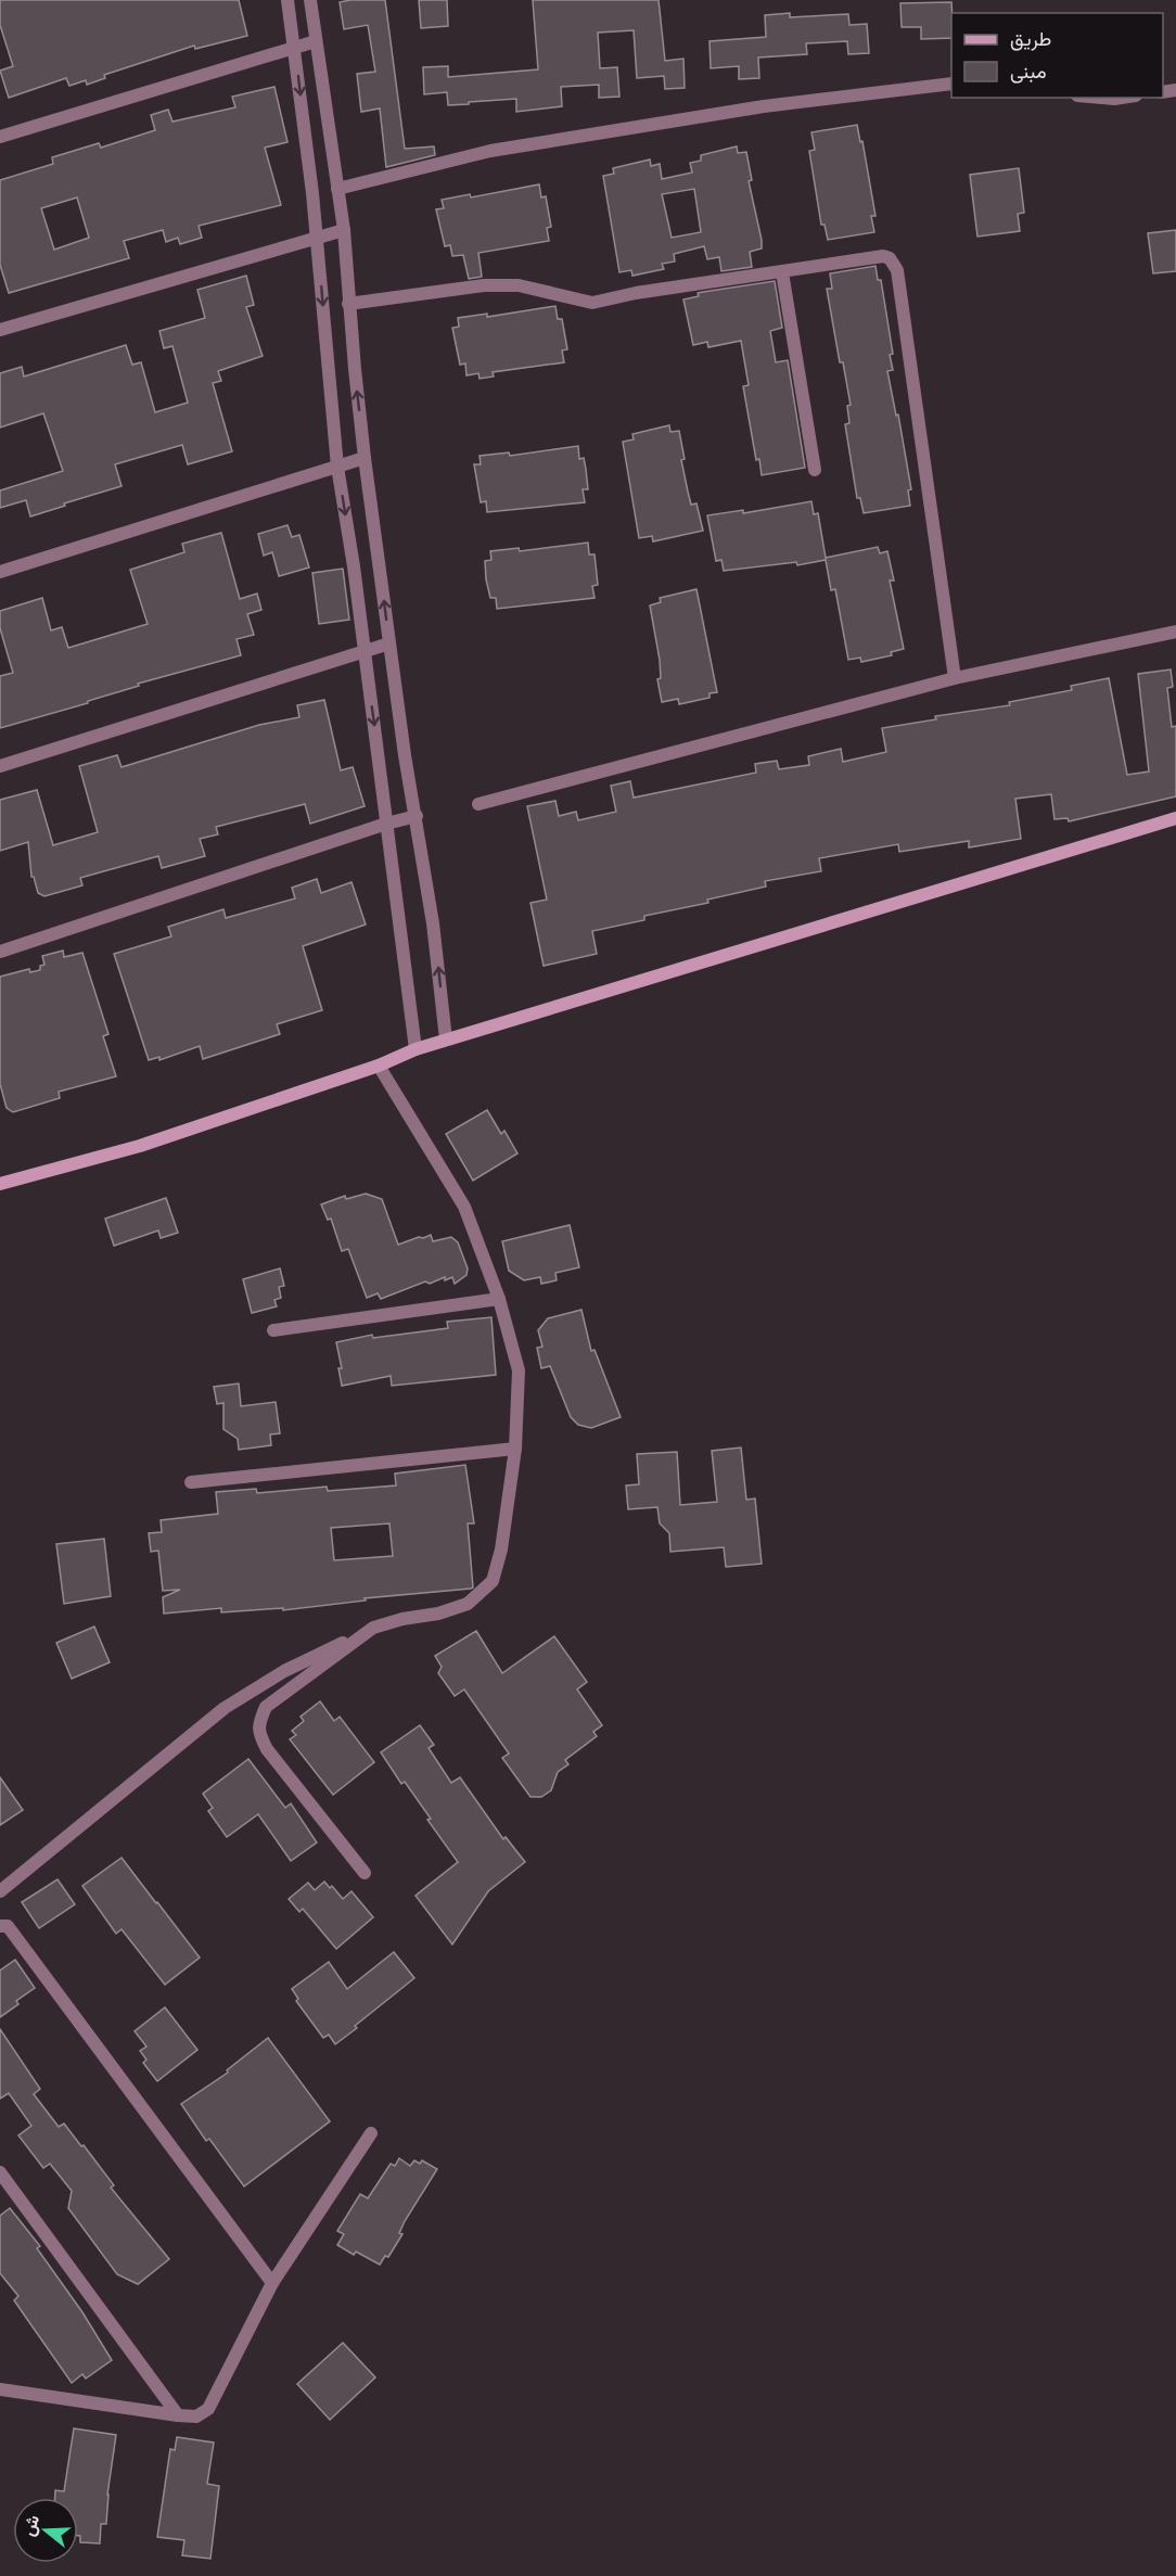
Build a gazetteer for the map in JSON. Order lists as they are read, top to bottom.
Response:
{
  "legend": ["طريق", "مبنى"],
  "north": "left"
}
